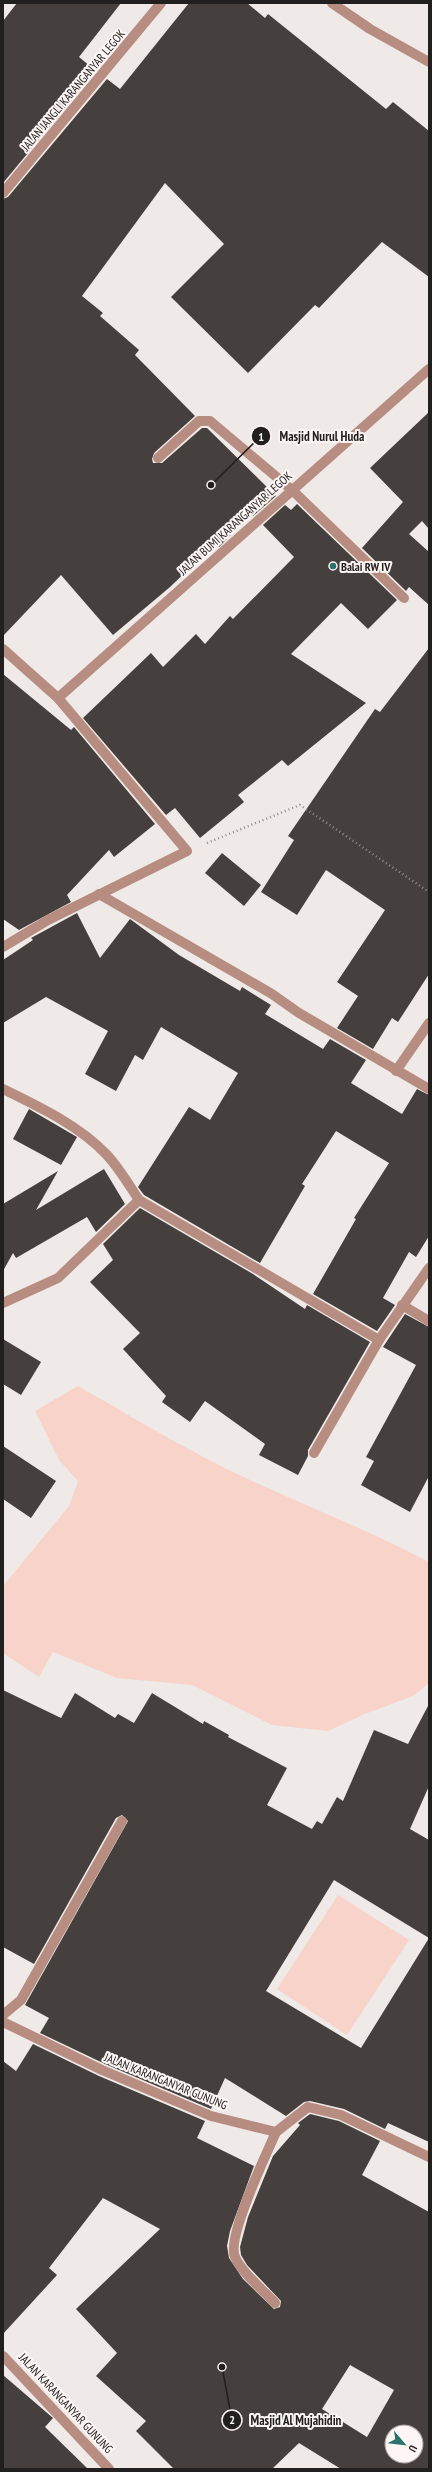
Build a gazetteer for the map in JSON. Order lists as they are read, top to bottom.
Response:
{
  "streets": {
    "street": ["JALAN JANGLI KARANGANYAR LEGOK", "JALAN BUMI KARANGANYAR LEGOK", "JALAN KARANGANYAR GUNUNG"]
  },
  "places": ["Masjid Nurul Huda", "Balai RW IV", "Masjid Al Mujahidin"],
  "north": "bottom right"
}
